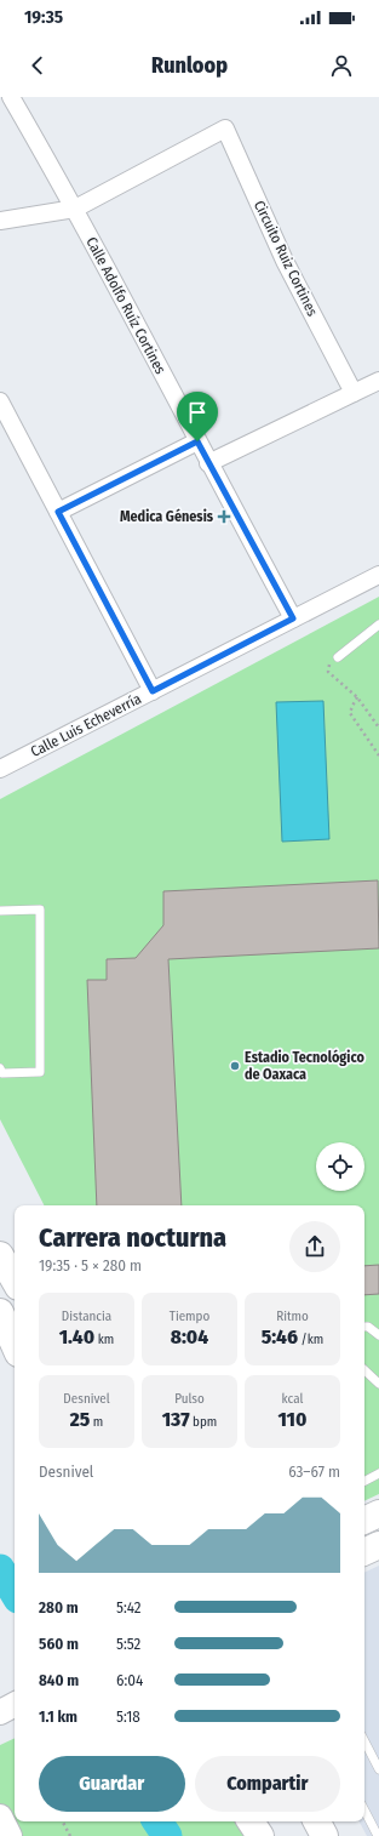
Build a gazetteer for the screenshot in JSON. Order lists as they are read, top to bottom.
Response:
{
  "streets": {
    "street": ["Circuito Ruiz Cortines", "Calle Adolfo Ruíz Cortines", "Calle Luis Echeverría"]
  },
  "crossings": [
    ["Circuito Ruiz Cortines", "Calle Adolfo Ruíz Cortines"],
    ["Calle Adolfo Ruíz Cortines", "Calle Luis Echeverría"]
  ],
  "places": {
    "health": ["Medica Génesis"],
    "other": ["Estadio Tecnológico de Oaxaca"]
  },
  "page": {
    "status": "19:35",
    "header": "Runloop",
    "heading": ["Carrera nocturna", "19:35 · 5 × 280 m"],
    "stats": [
      ["Distancia", "1.40 km"],
      ["Tiempo", "8:04"],
      ["Ritmo", "5:46 /km"],
      ["Desnivel", "25 m"],
      ["Pulso", "137 bpm"],
      ["kcal", "110"]
    ],
    "chart": ["Desnivel", "63–67 m"],
    "list": [
      {
        "name": "280 m",
        "note": "5:42"
      },
      {
        "name": "560 m",
        "note": "5:52"
      },
      {
        "name": "840 m",
        "note": "6:04"
      },
      {
        "name": "1.1 km",
        "note": "5:18"
      }
    ],
    "buttons": ["Guardar", "Compartir"]
  }
}
